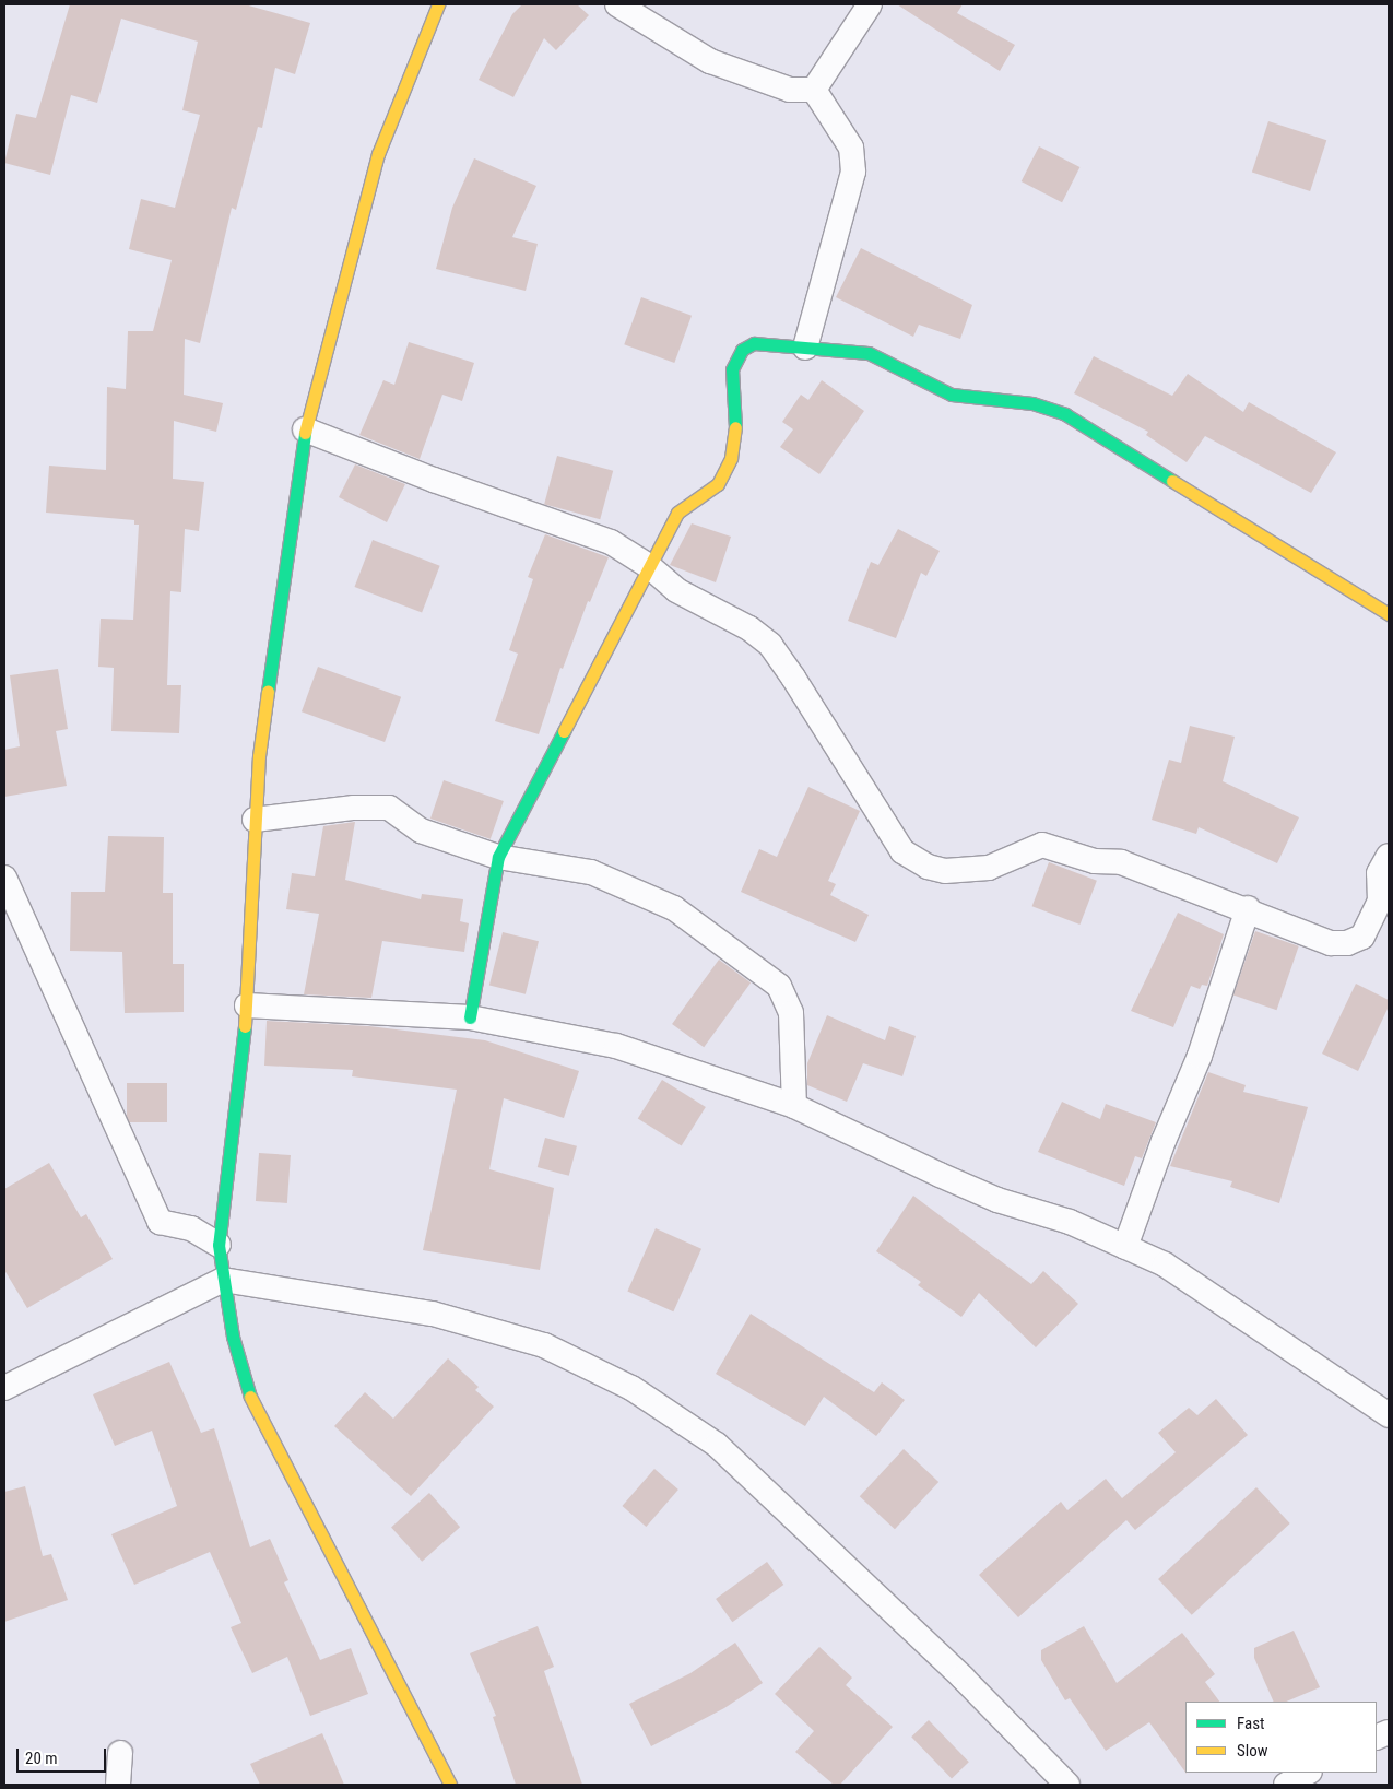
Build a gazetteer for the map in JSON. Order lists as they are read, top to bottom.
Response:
{
  "legend": ["Fast", "Slow"],
  "scale_bar": "20 m"
}
